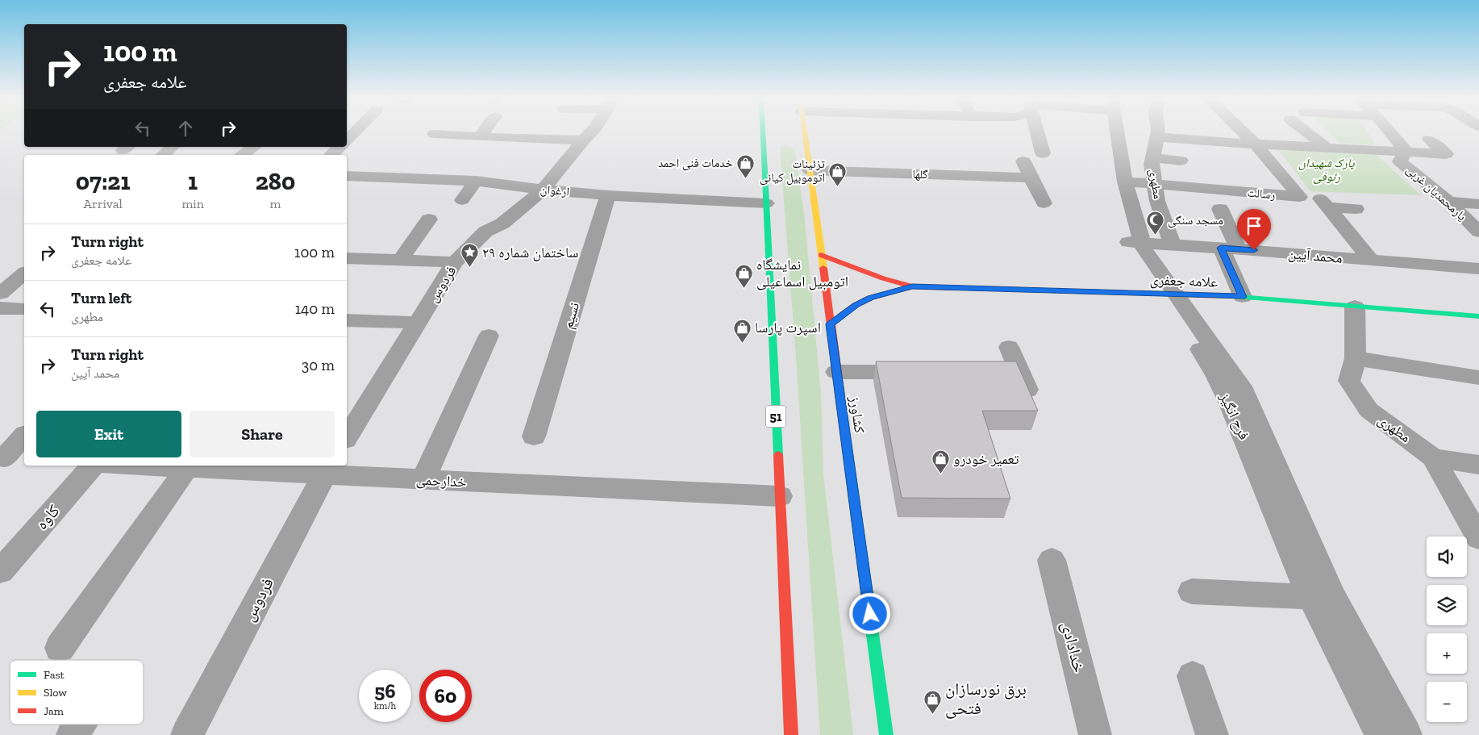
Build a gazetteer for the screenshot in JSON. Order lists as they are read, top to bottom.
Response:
{
  "streets": {
    "main road": ["علامه جعفری", "کشاورز", "51"],
    "street": [
      "گلها",
      "مطهری",
      "ارغوان",
      "یارمحمدیان غربی",
      "رسالت",
      "محمد آیین",
      "فردوس",
      "نسیم",
      "فرح انگیز",
      "خدارحمی",
      "کاوه",
      "خدادادی"
    ]
  },
  "crossings": [
    ["گلها", "کشاورز"],
    ["مطهری", "رسالت"],
    ["مطهری", "محمد آیین"],
    ["مطهری", "علامه جعفری"],
    ["ارغوان", "فردوس"],
    ["ارغوان", "نسیم"],
    ["ارغوان", "51"],
    ["محمد آیین", "فرح انگیز"],
    ["علامه جعفری", "کشاورز"],
    ["علامه جعفری", "فرح انگیز"],
    ["فردوس", "خدارحمی"],
    ["51", "خدارحمی"]
  ],
  "parks": ["پارک شهیدان رئوفی"],
  "places": {
    "shop": [
      "خدمات فنی احمد",
      "تزئینات اتوموبیل کیانی",
      "نمایشگاه اتومبیل اسماعیلی",
      "اسپرت پارسا",
      "تعمیر خودرو",
      "برق نورسازان فتحی"
    ],
    "mosque": ["مسجد سنگی"],
    "place": ["ساختمان شماره ۲۹"]
  },
  "legend": ["Fast", "Slow", "Jam"],
  "page": {
    "turn": ["100 m", "علامه جعفری"],
    "eta": [
      "07:21",
      "Arrival",
      "1",
      "min",
      "280",
      "m"
    ],
    "list": [
      {
        "name": "Turn right",
        "note": "علامه جعفری",
        "value": "100 m"
      },
      {
        "name": "Turn left",
        "note": "مطهری",
        "value": "140 m"
      },
      {
        "name": "Turn right",
        "note": "محمد آیین",
        "value": "30 m"
      }
    ],
    "buttons": ["Exit", "Share"],
    "map_buttons": ["+", "−"],
    "speed": "56 km/h",
    "limit": "60"
  }
}
